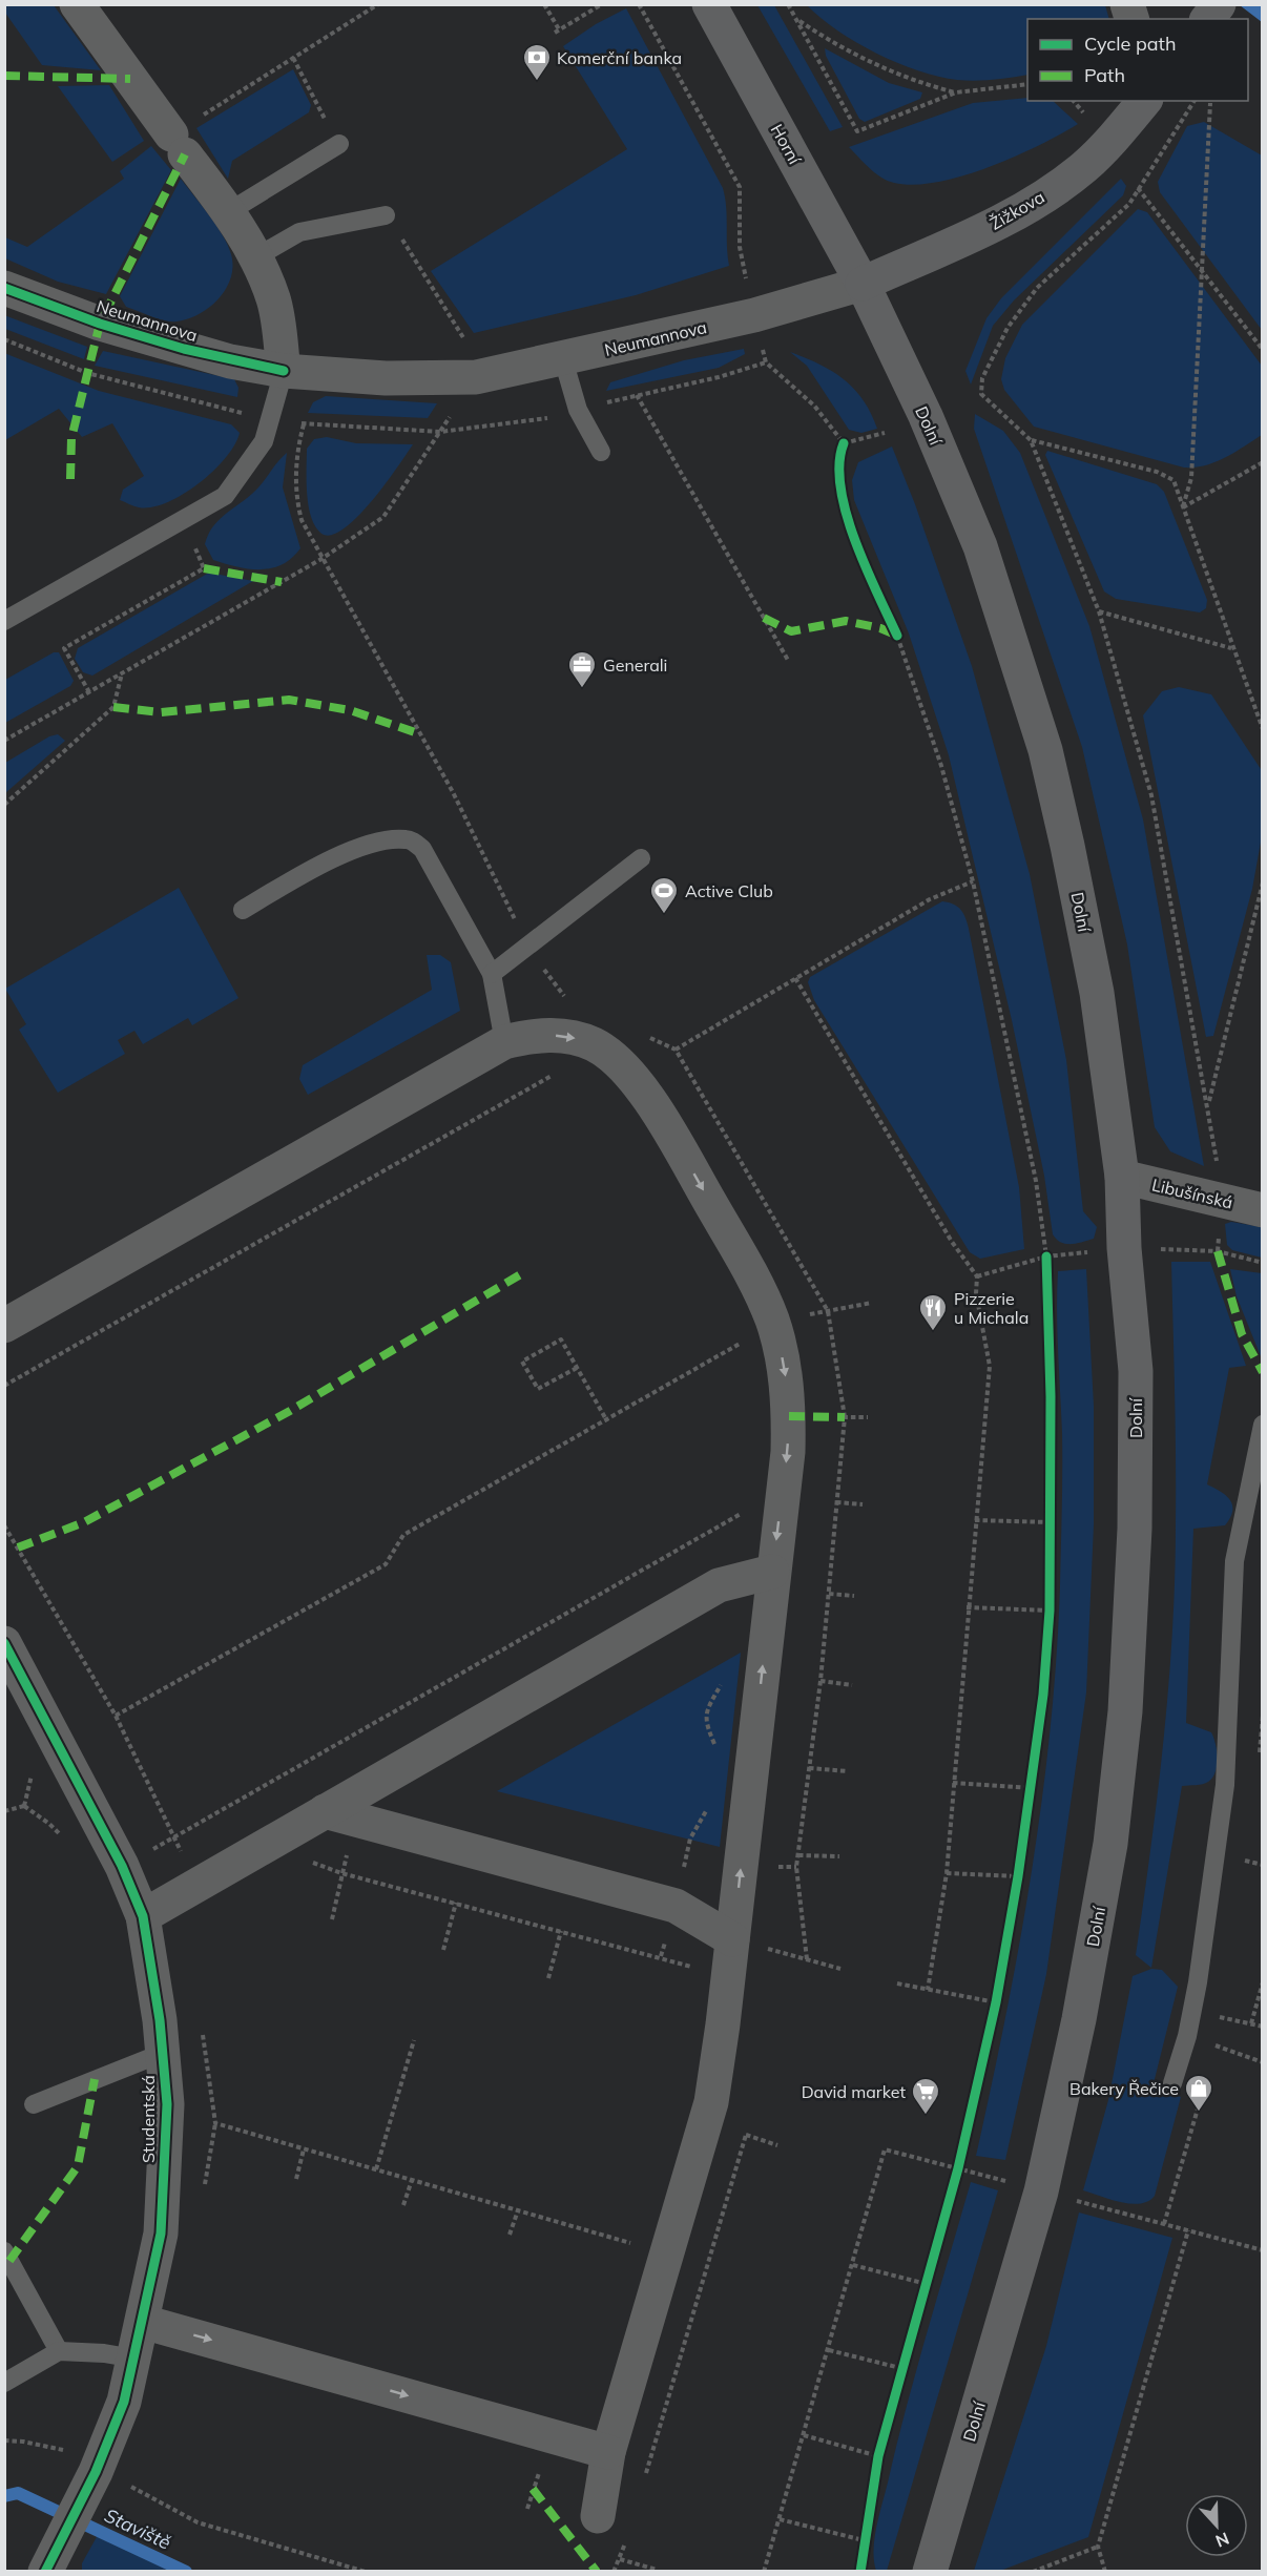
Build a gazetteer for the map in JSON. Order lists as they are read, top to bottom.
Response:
{
  "streets": {
    "main road": ["Horní", "Žižkova", "Dolní"],
    "street": ["Neumannova", "Libušínská", "Studentská"]
  },
  "crossings": [
    ["Horní", "Žižkova"],
    ["Horní", "Neumannova"],
    ["Horní", "Dolní"],
    ["Žižkova", "Neumannova"],
    ["Žižkova", "Dolní"],
    ["Neumannova", "Dolní"],
    ["Dolní", "Libušínská"]
  ],
  "water": ["Staviště"],
  "places": {
    "bank": ["Komerční banka"],
    "office": ["Generali"],
    "sports": ["Active Club"],
    "restaurant": ["Pizzerie u Michala"],
    "shop": ["Bakery Řečice"],
    "supermarket": ["David market"]
  },
  "legend": ["Cycle path", "Path"],
  "north": "bottom"
}
